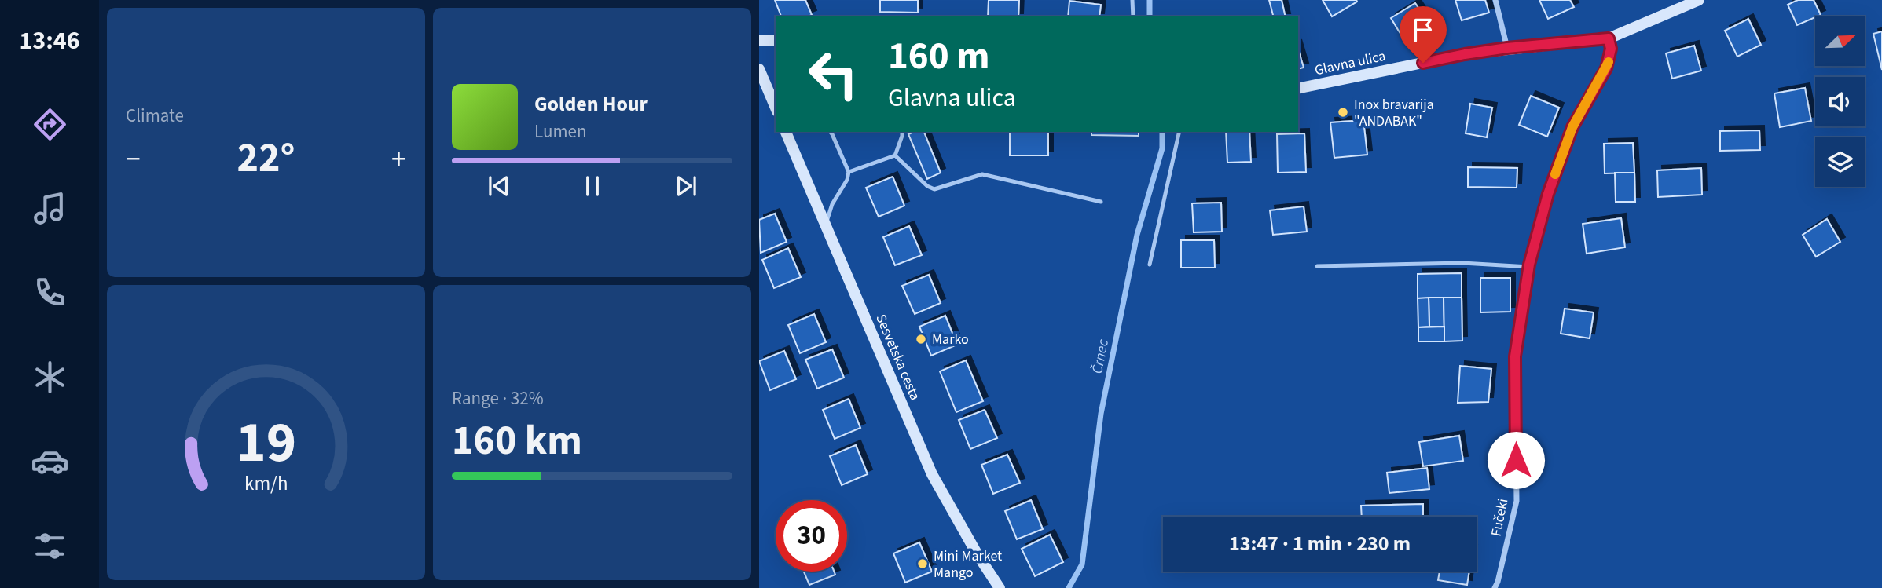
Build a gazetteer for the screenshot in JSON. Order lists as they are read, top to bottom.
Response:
{
  "streets": {
    "main road": ["Glavna ulica", "Sesvetska cesta"],
    "street": ["Fučeki"]
  },
  "crossings": [
    ["Glavna ulica", "Fučeki"]
  ],
  "water": ["Črnec"],
  "places": ["Inox bravarija \"ANDABAK\"", "Marko", "Mini Market Mango"],
  "north": "top right",
  "page": {
    "tabs": "13:46",
    "tile": [
      "Climate",
      ["Range · 32%", "160 km"]
    ],
    "turn": ["160 m", "Glavna ulica"],
    "song": ["Golden Hour", "Lumen"],
    "heat": ["−", "22°", "+"],
    "limit": "30",
    "trip": "13:47 · 1 min · 230 m",
    "gauge": ["19", "km/h"]
  }
}
